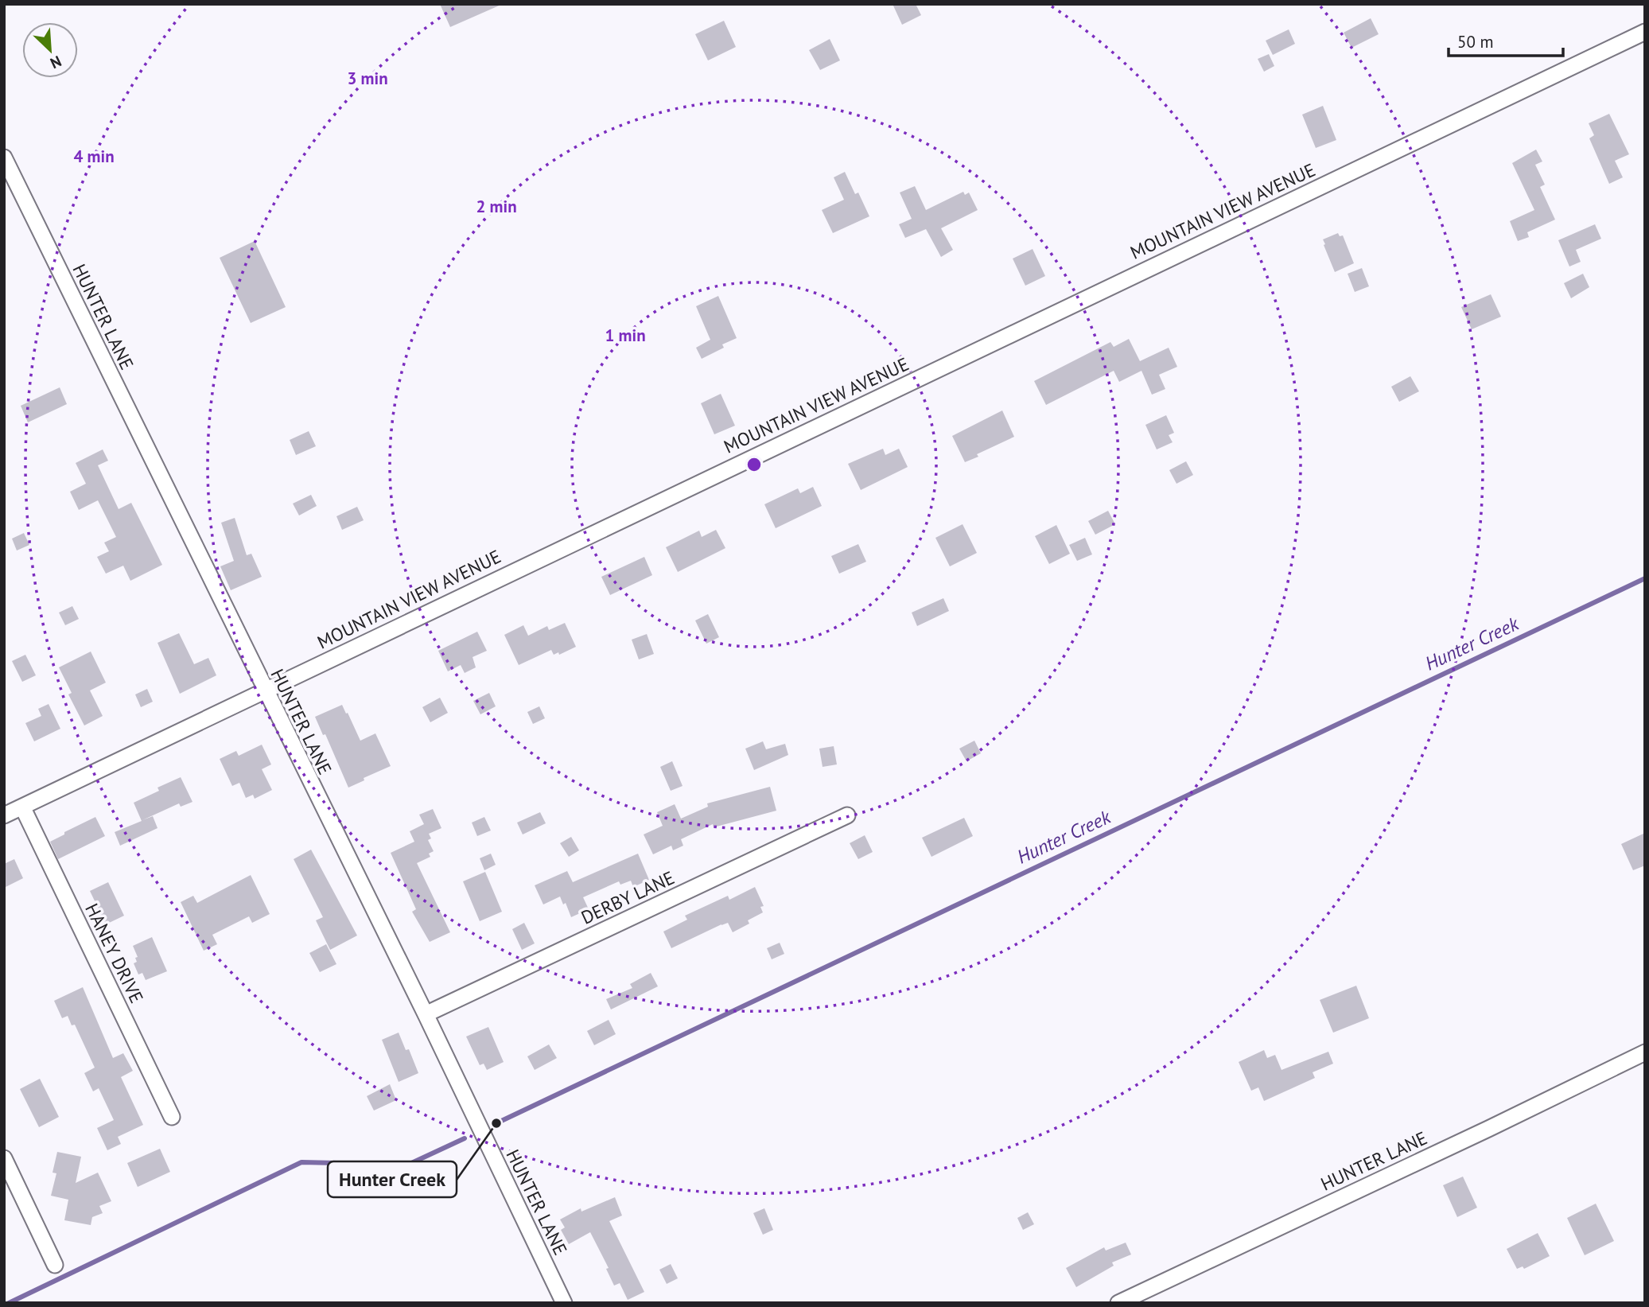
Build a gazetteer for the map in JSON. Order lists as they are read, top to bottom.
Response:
{
  "streets": {
    "street": [
      "MOUNTAIN VIEW AVENUE",
      "HUNTER LANE",
      "DERBY LANE",
      "HANEY DRIVE"
    ]
  },
  "crossings": [
    ["MOUNTAIN VIEW AVENUE", "HUNTER LANE"],
    ["MOUNTAIN VIEW AVENUE", "HANEY DRIVE"],
    ["HUNTER LANE", "DERBY LANE"]
  ],
  "water": ["Hunter Creek"],
  "places": ["Hunter Creek"],
  "scale_bar": "50 m",
  "north": "bottom right",
  "rings": [
    "3 min",
    "4 min",
    "2 min",
    "1 min"
  ]
}
